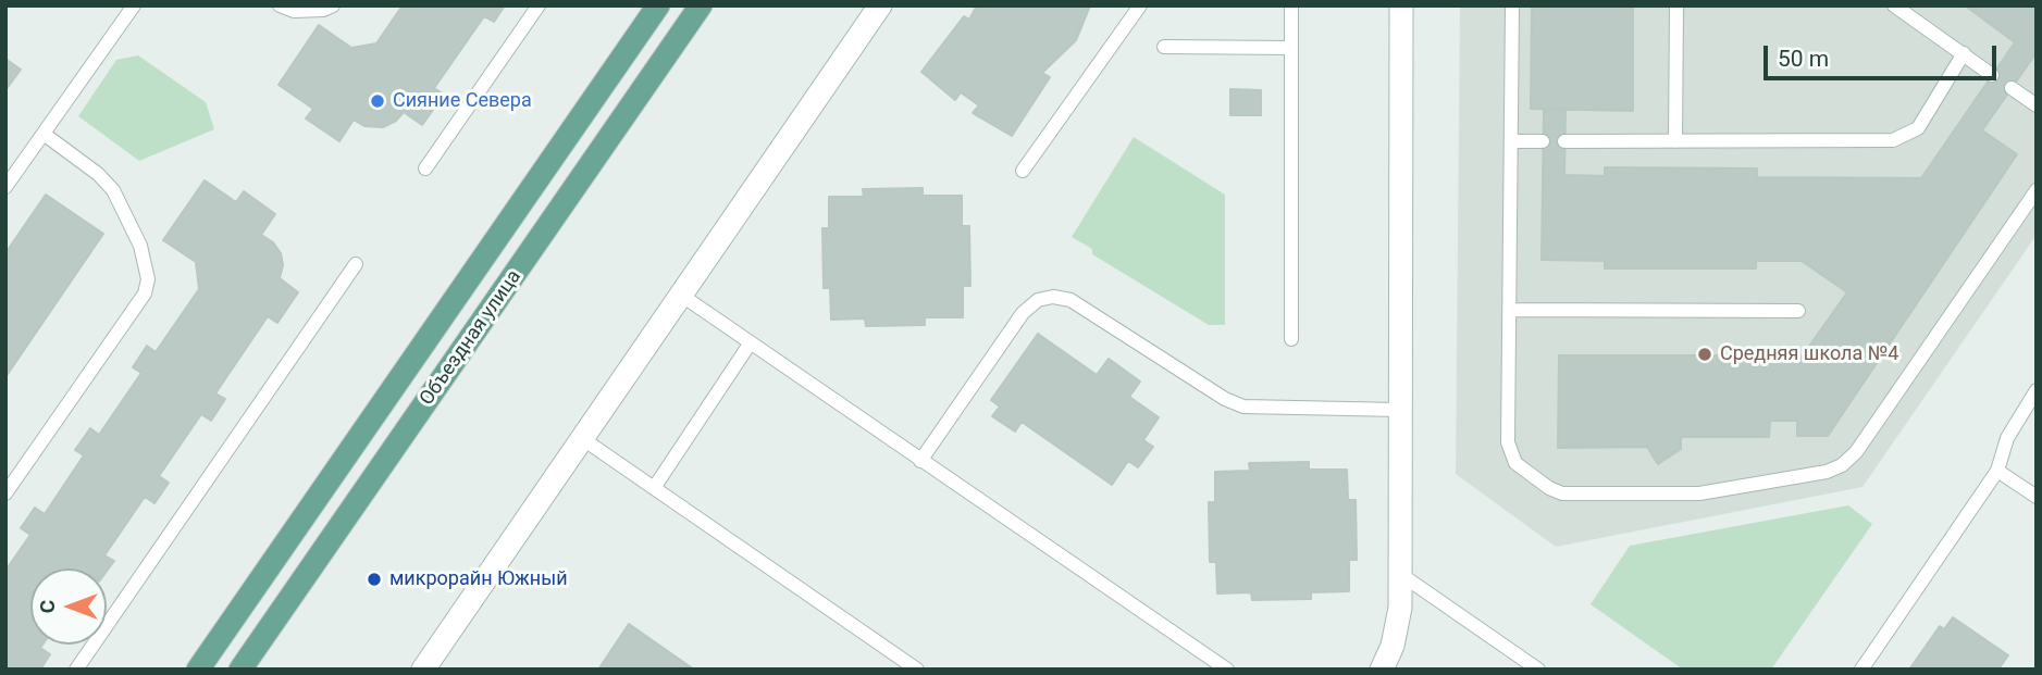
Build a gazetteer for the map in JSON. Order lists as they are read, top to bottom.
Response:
{
  "streets": {
    "main road": ["Объездная улица"]
  },
  "places": ["Сияние Севера", "Средняя школа №4", "микрорайн Южный"],
  "scale_bar": "50 m",
  "north": "left"
}
